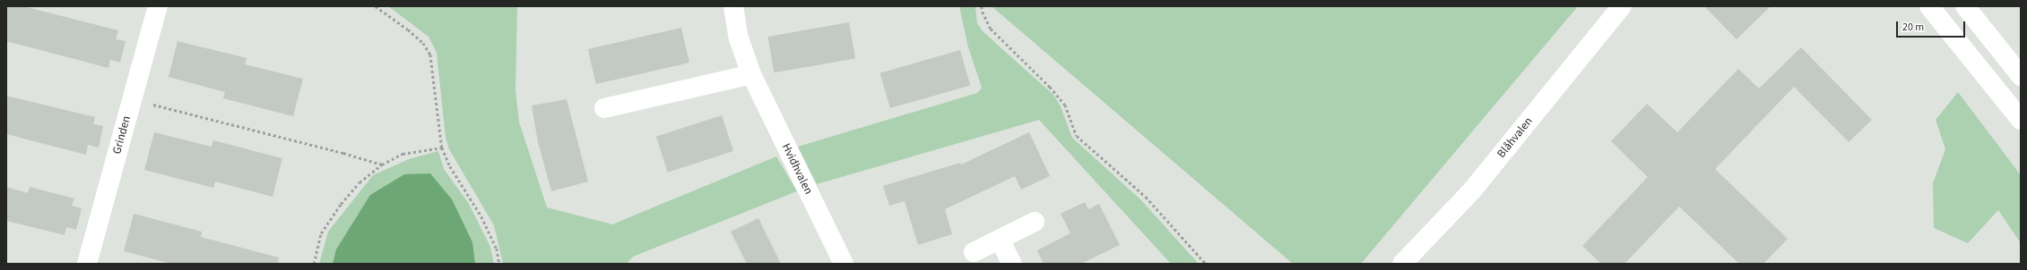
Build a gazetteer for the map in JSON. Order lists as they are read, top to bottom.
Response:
{
  "streets": {
    "street": ["Grinden", "Blåhvalen", "Hvidhvalen"]
  },
  "scale_bar": "20 m"
}
